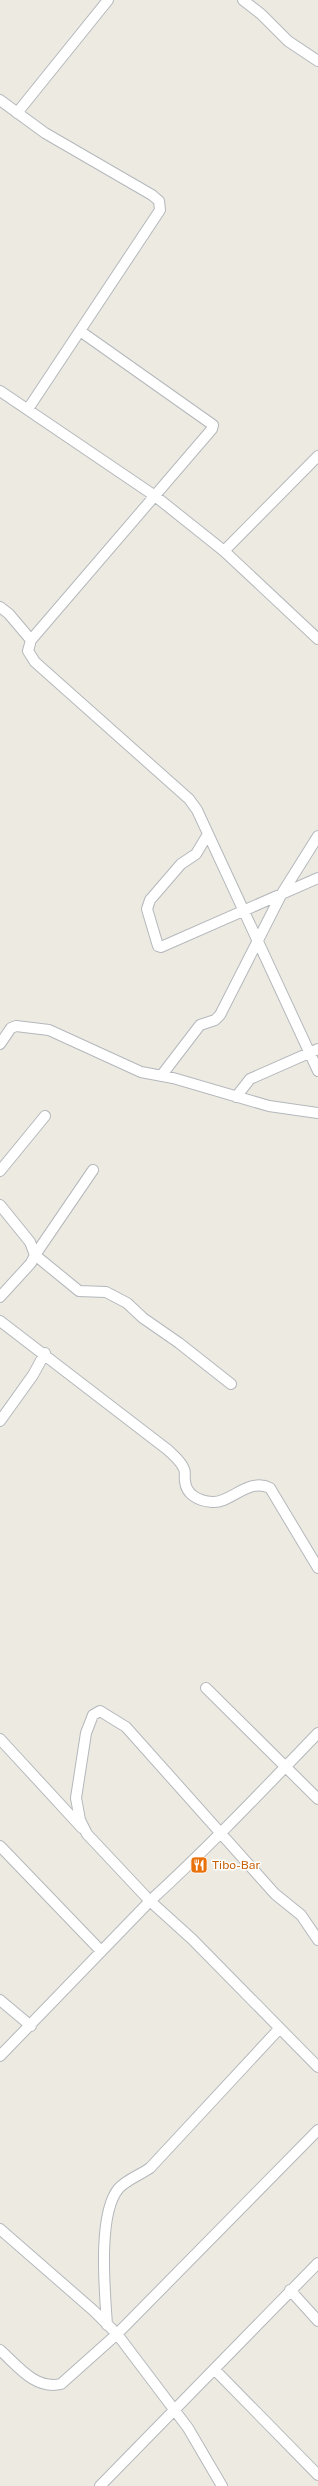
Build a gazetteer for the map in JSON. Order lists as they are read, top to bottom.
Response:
{
  "places": {
    "restaurant": ["Tibo-Bar"]
  }
}
